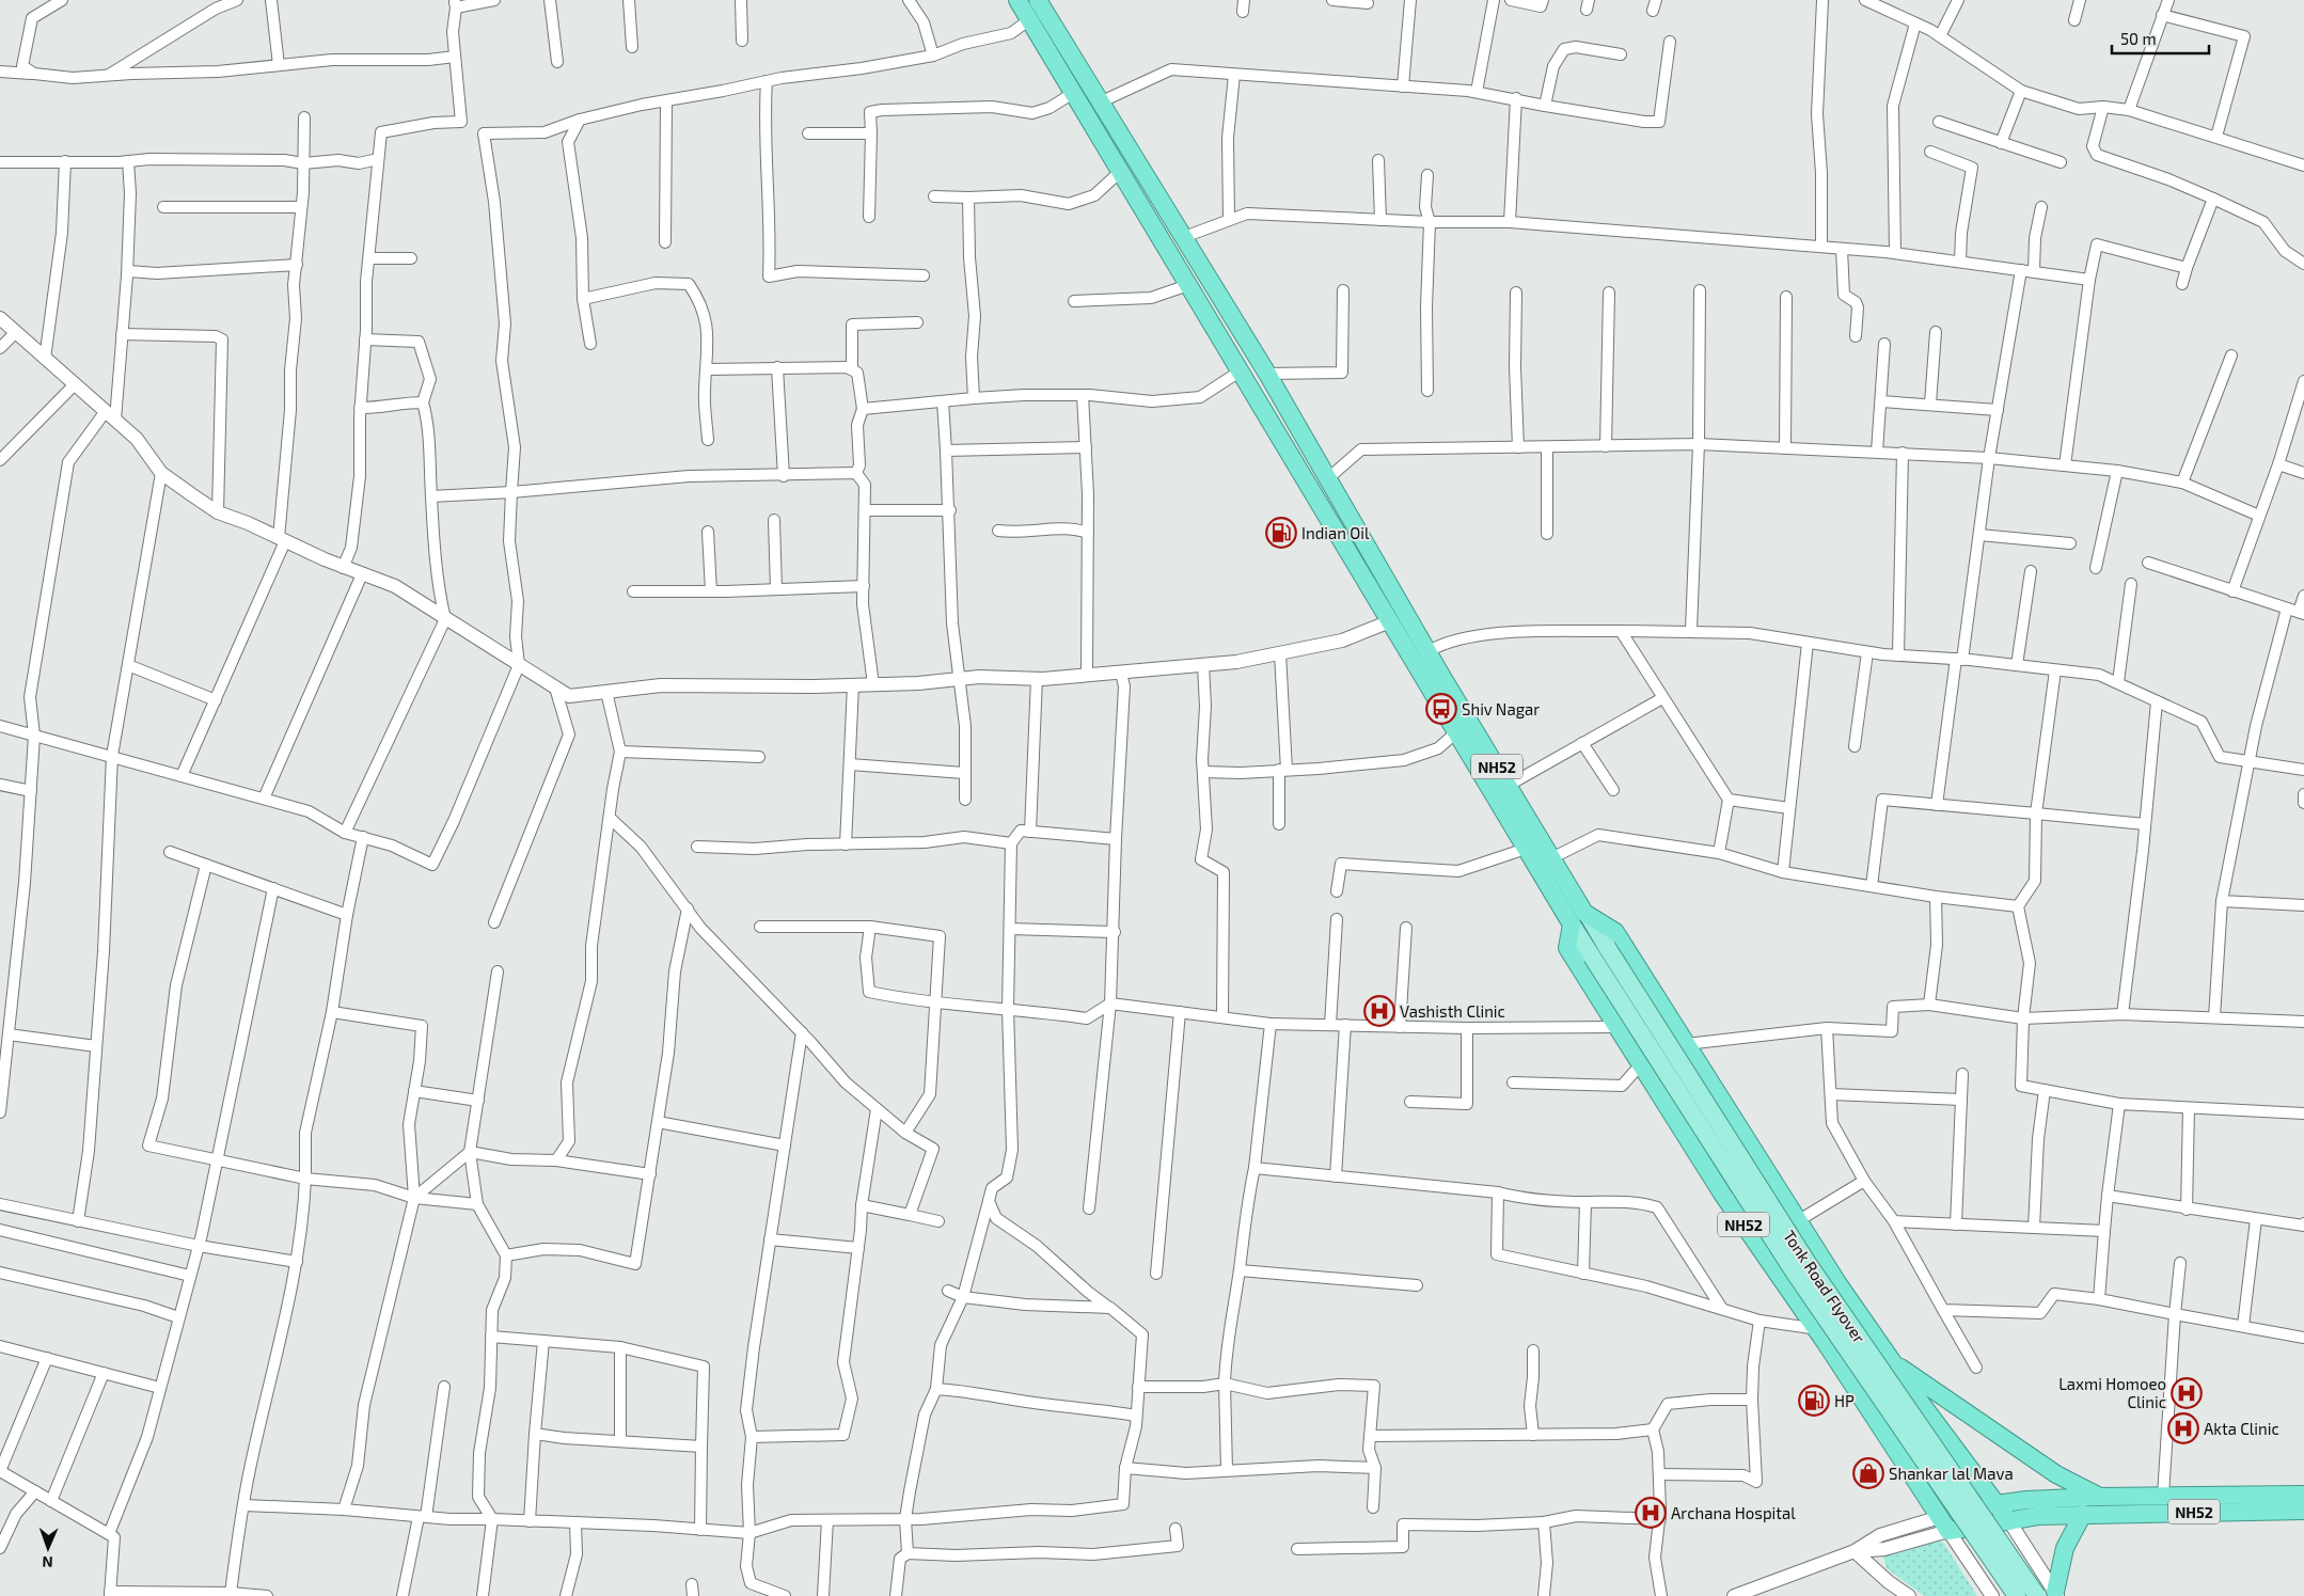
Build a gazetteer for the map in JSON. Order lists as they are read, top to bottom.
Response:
{
  "streets": {
    "highway": ["NH52"],
    "main road": ["Tonk Road Flyover"]
  },
  "crossings": [
    ["NH52", "Tonk Road Flyover"]
  ],
  "places": {
    "fuel station": ["Indian Oil", "HP"],
    "bus stop": ["Shiv Nagar"],
    "hospital": [
      "Vashisth Clinic",
      "Laxmi Homoeo Clinic",
      "Akta Clinic",
      "Archana Hospital"
    ],
    "shop": ["Shankar lal Mava"]
  },
  "scale_bar": "50 m",
  "north": "bottom"
}
